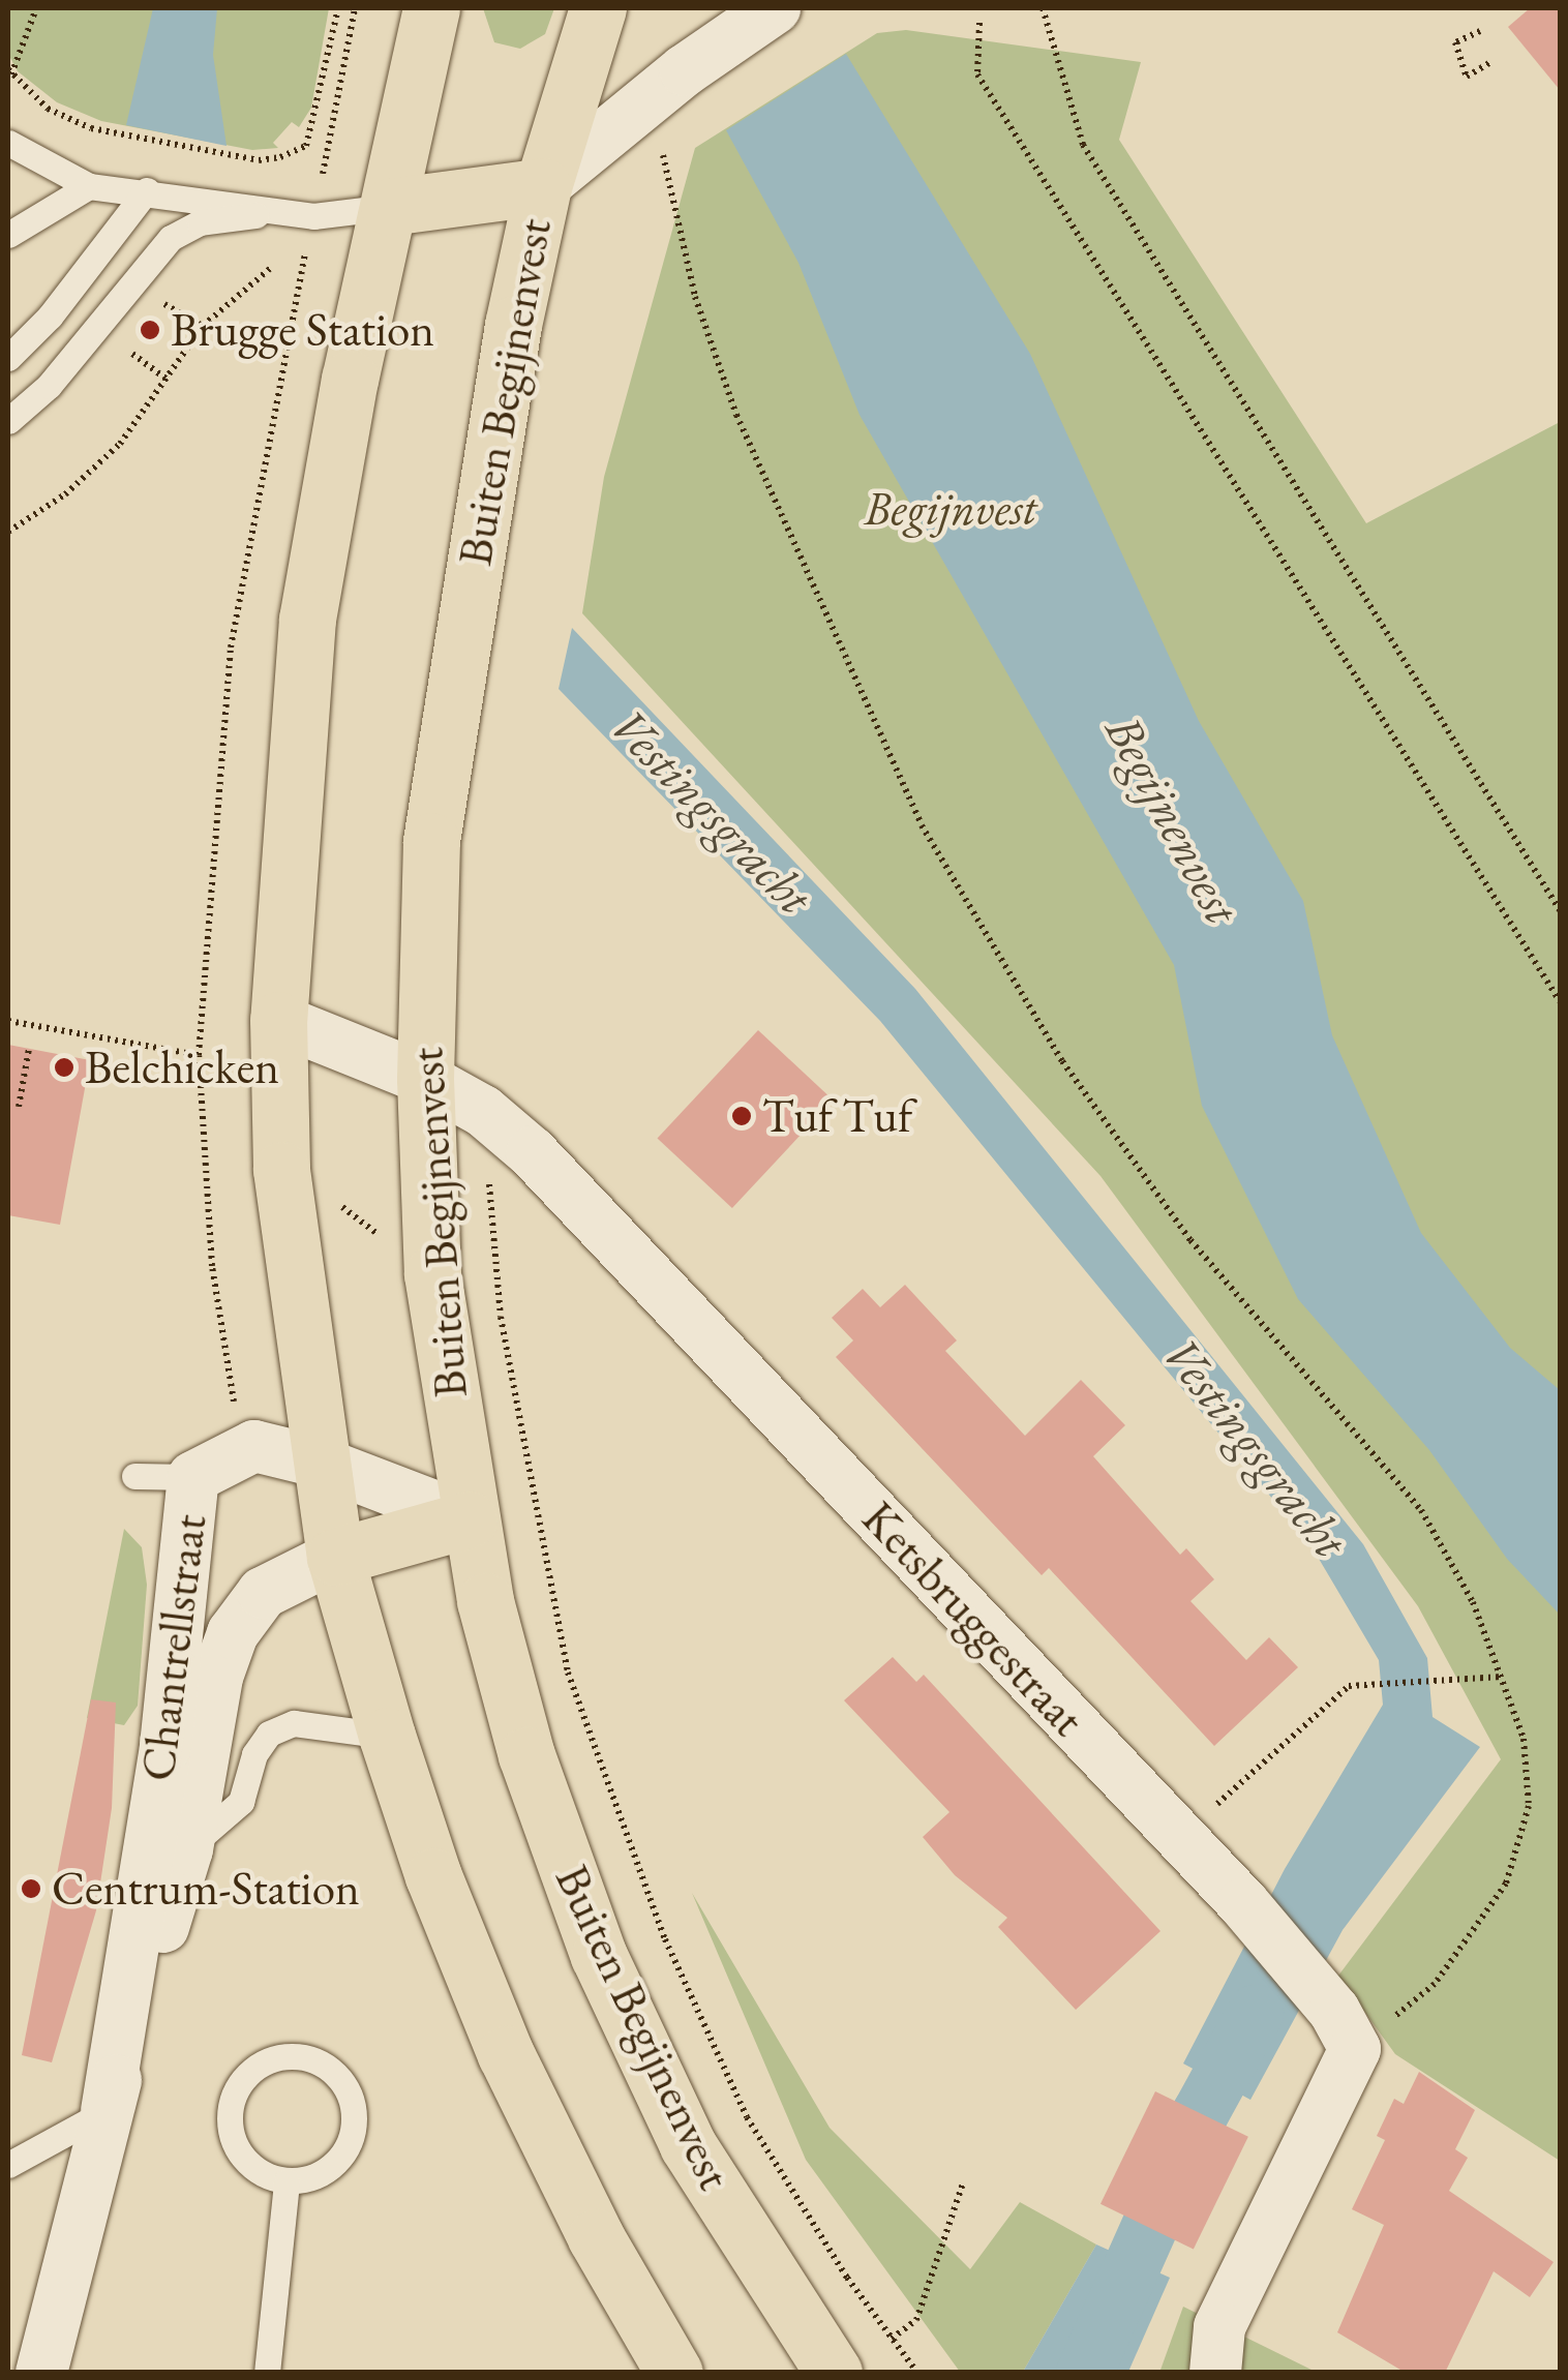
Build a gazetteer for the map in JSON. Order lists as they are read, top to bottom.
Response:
{
  "streets": {
    "main road": ["Buiten Begijnenvest"],
    "street": ["Ketsbruggestraat", "Chantrellstraat"]
  },
  "crossings": [
    ["Buiten Begijnenvest", "Ketsbruggestraat"],
    ["Buiten Begijnenvest", "Chantrellstraat"]
  ],
  "water": ["Vestingsgracht", "Begijnenvest"],
  "parks": ["Begijnvest"],
  "places": [
    "Brugge Station",
    "Belchicken",
    "Tuf Tuf",
    "Centrum-Station"
  ]
}
